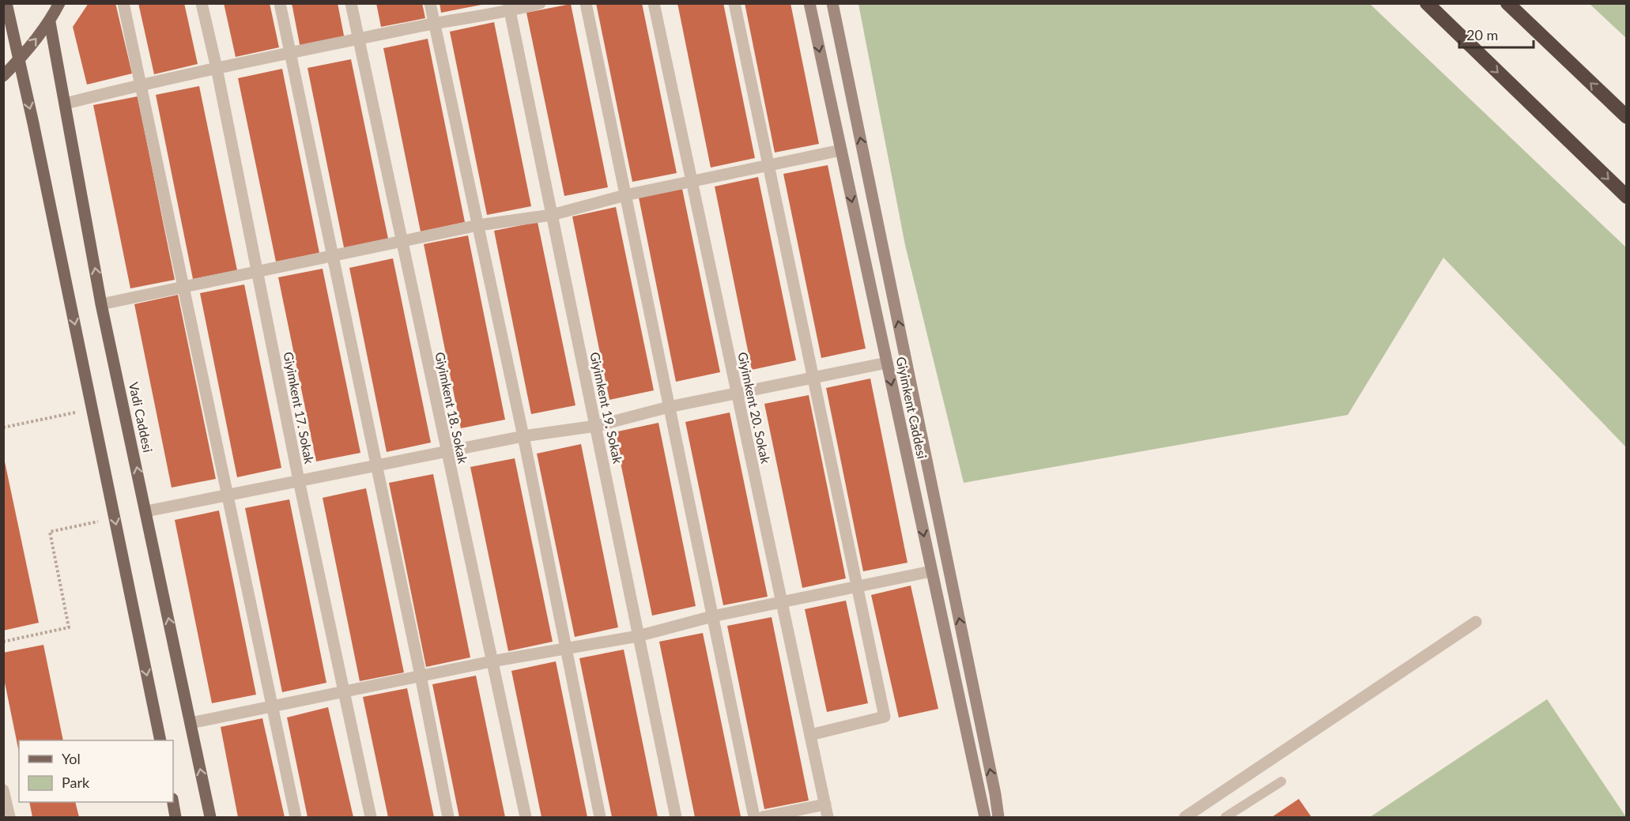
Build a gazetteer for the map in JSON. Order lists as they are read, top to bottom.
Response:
{
  "streets": {
    "main road": ["Vadi Caddesi"],
    "street": [
      "Giyimkent 17. Sokak",
      "Giyimkent 18. Sokak",
      "Giyimkent 19. Sokak",
      "Giyimkent 20. Sokak",
      "Giyimkent Caddesi"
    ]
  },
  "legend": ["Yol", "Park"],
  "scale_bar": "20 m"
}
